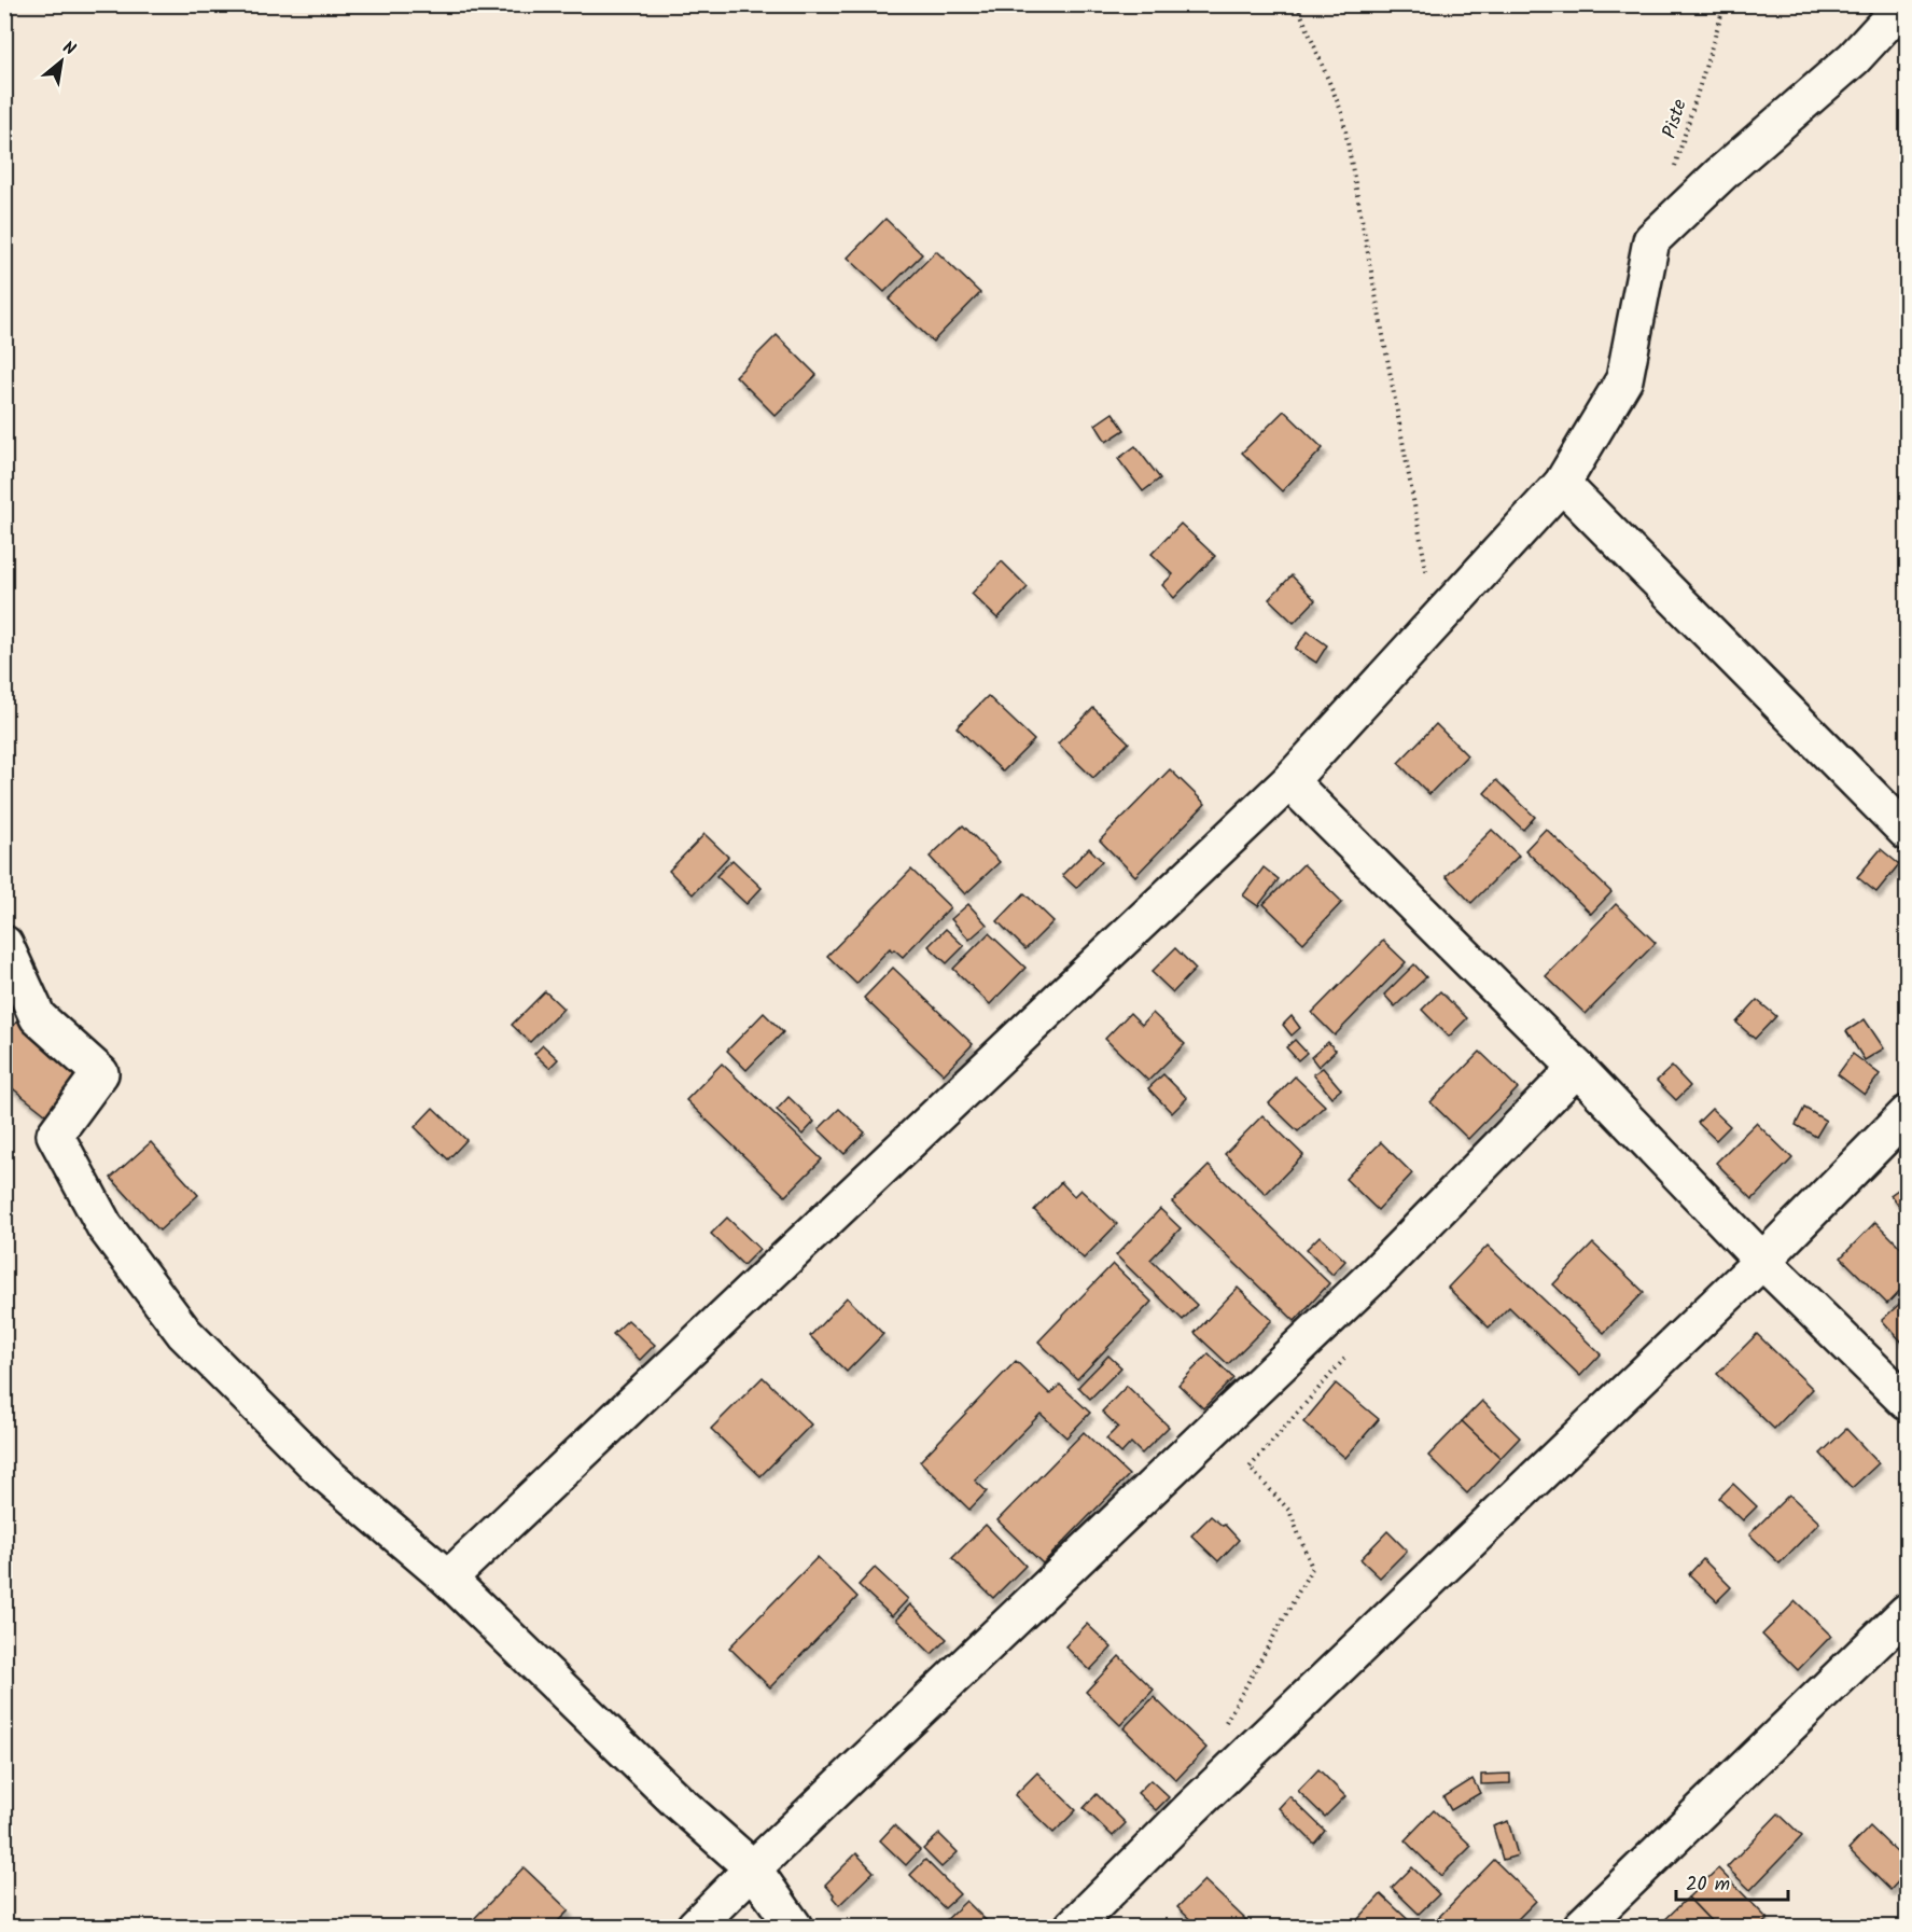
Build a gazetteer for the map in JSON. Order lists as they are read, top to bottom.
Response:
{
  "streets": {
    "path": ["Piste"]
  },
  "scale_bar": "20 m",
  "north": "top right"
}
